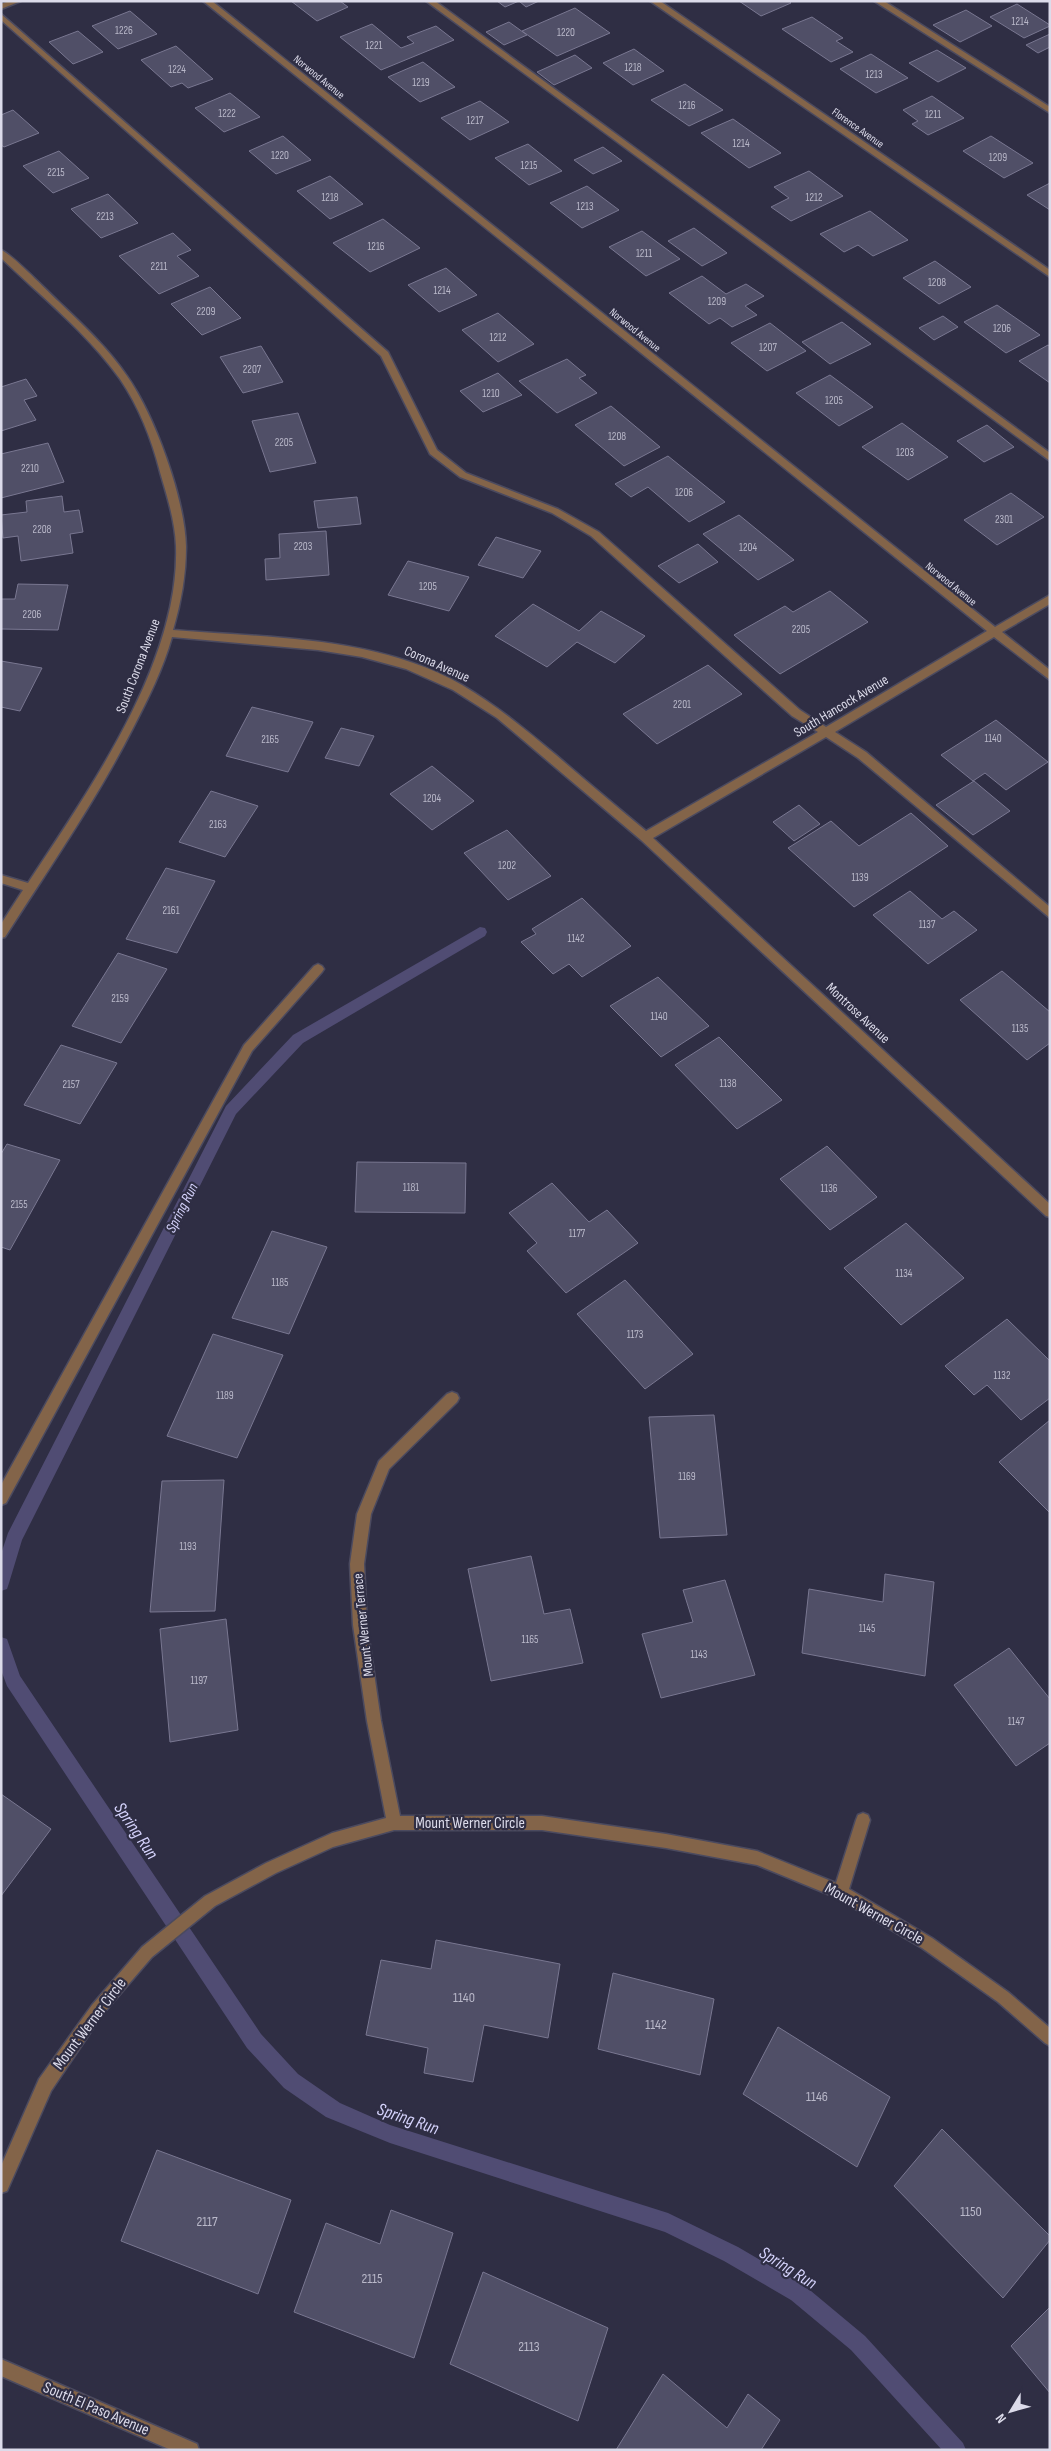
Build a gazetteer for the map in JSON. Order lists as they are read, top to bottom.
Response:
{
  "streets": {
    "street": [
      "Norwood Avenue",
      "Florence Avenue",
      "Corona Avenue",
      "South Corona Avenue",
      "South Hancock Avenue",
      "Montrose Avenue",
      "Mount Werner Terrace",
      "Mount Werner Circle",
      "South El Paso Avenue"
    ]
  },
  "crossings": [
    ["Norwood Avenue", "South Hancock Avenue"],
    ["Corona Avenue", "South Corona Avenue"],
    ["Corona Avenue", "South Hancock Avenue"],
    ["Corona Avenue", "Montrose Avenue"],
    ["South Hancock Avenue", "Montrose Avenue"],
    ["Mount Werner Terrace", "Mount Werner Circle"]
  ],
  "water": ["Spring Run"],
  "house_numbers": [
    "1214",
    "1226",
    "1220",
    "1221",
    "1218",
    "1224",
    "1213",
    "1219",
    "1216",
    "1222",
    "1211",
    "1217",
    "1214",
    "1220",
    "1209",
    "1215",
    "2215",
    "1218",
    "1212",
    "1213",
    "2213",
    "1216",
    "1211",
    "2211",
    "1208",
    "1214",
    "1209",
    "2209",
    "1206",
    "1212",
    "1207",
    "2207",
    "1210",
    "1205",
    "1208",
    "2205",
    "1203",
    "2210",
    "1206",
    "2301",
    "2208",
    "2203",
    "1204",
    "1205",
    "2206",
    "2205",
    "2201",
    "1140",
    "2165",
    "1204",
    "2163",
    "1202",
    "1139",
    "2161",
    "1137",
    "1142",
    "2159",
    "1140",
    "1135",
    "1138",
    "2157",
    "1181",
    "1136",
    "2155",
    "1177",
    "1134",
    "1185",
    "1173",
    "1132",
    "1189",
    "1169",
    "1193",
    "1145",
    "1165",
    "1143",
    "1197",
    "1147",
    "1140",
    "1142",
    "1146",
    "1150",
    "2117",
    "2115",
    "2113"
  ],
  "north": "bottom left"
}
